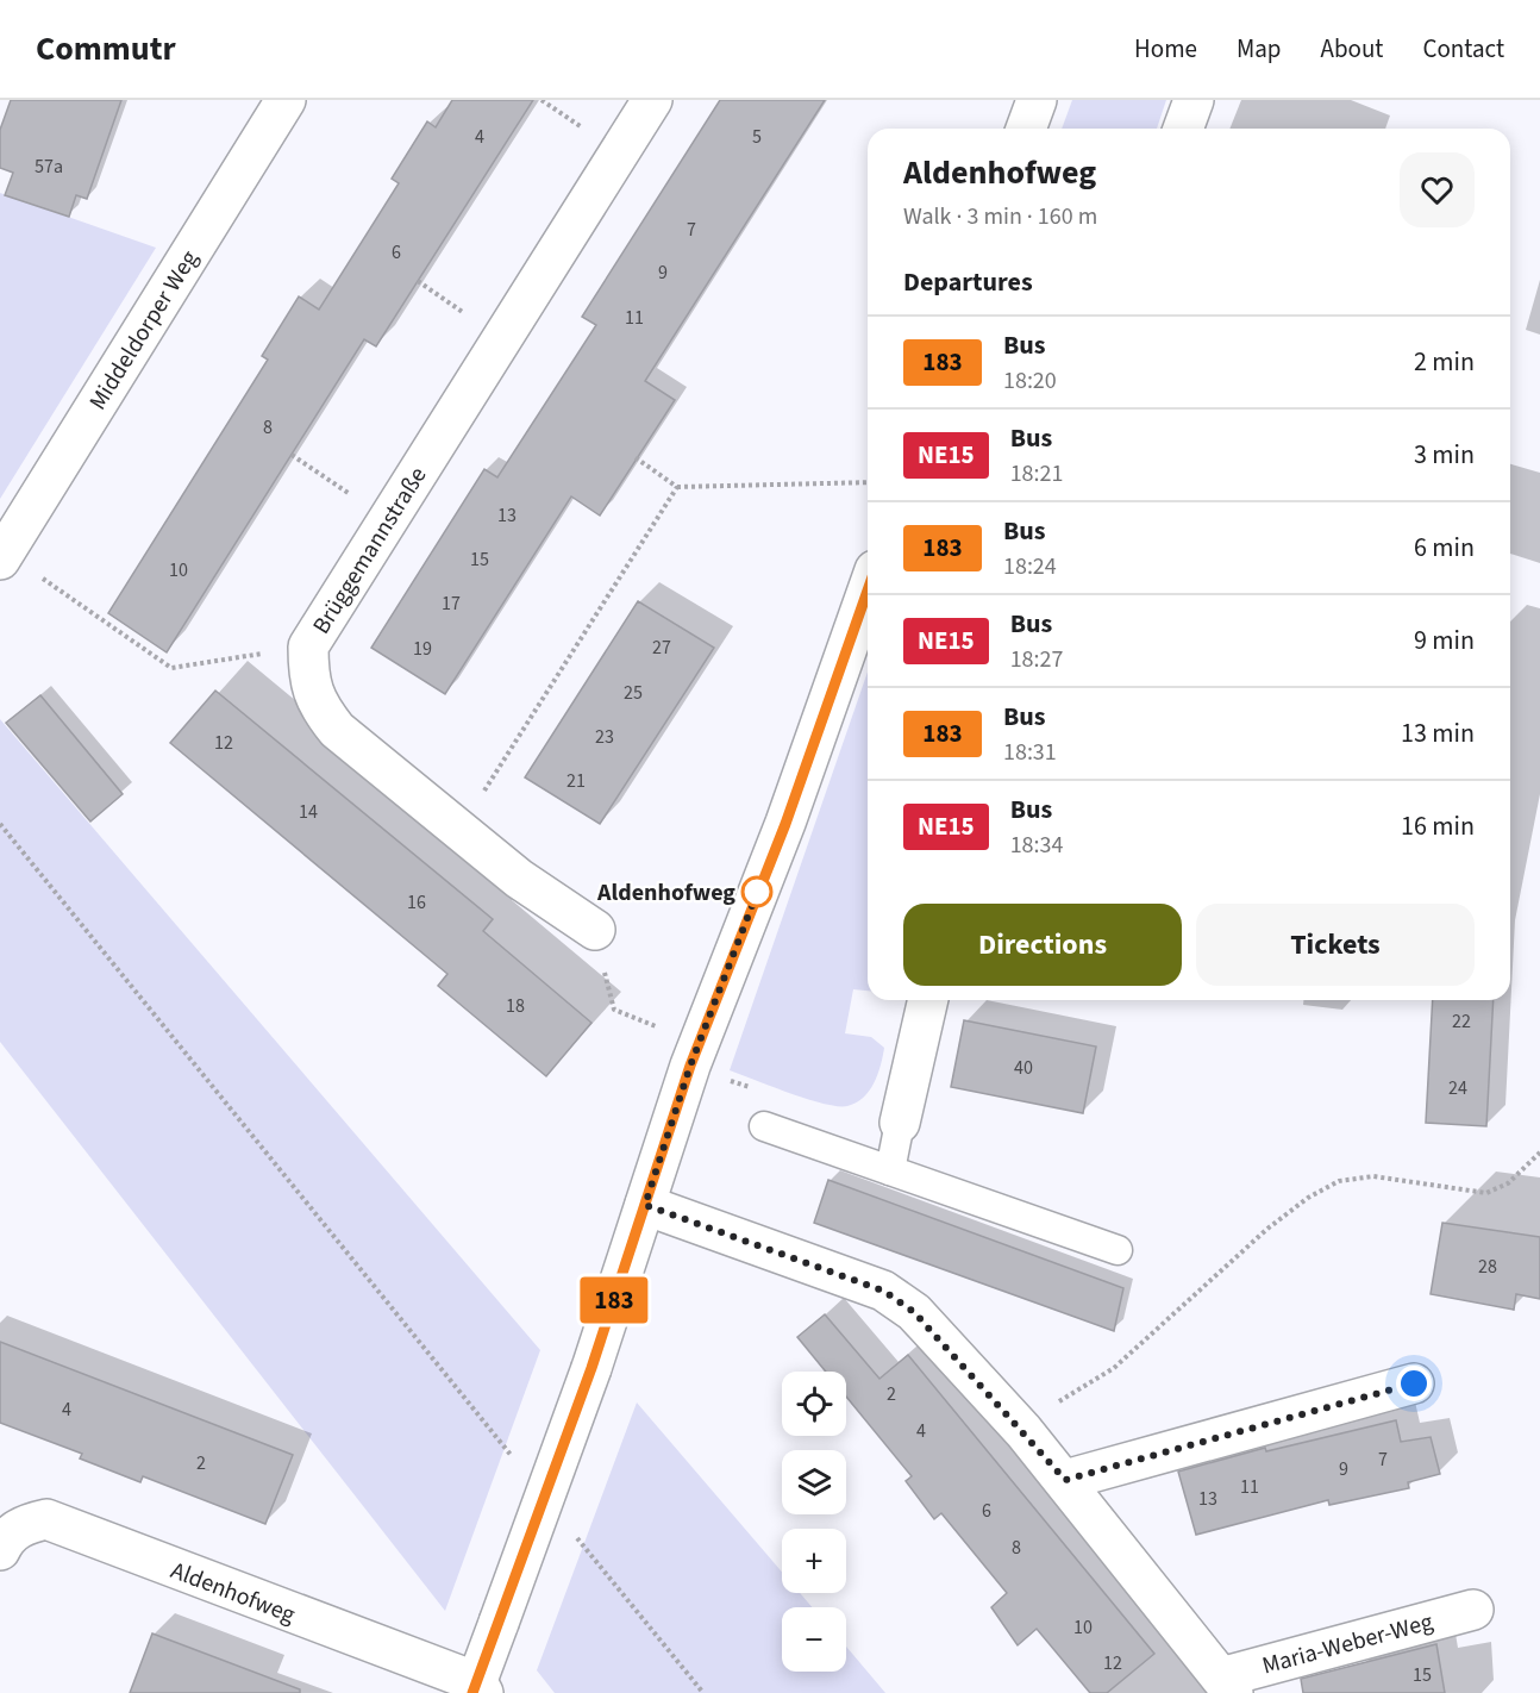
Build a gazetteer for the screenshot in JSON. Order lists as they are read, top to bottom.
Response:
{
  "streets": {
    "street": [
      "Middeldorper Weg",
      "Brüggemannstraße",
      "Aldenhofweg",
      "Maria-Weber-Weg"
    ]
  },
  "places": ["Aldenhofweg"],
  "lines": ["bus line 183"],
  "house_numbers": [
    "4",
    "5",
    "57a",
    "7",
    "6",
    "9",
    "11",
    "8",
    "13",
    "15",
    "10",
    "17",
    "27",
    "19",
    "25",
    "23",
    "12",
    "21",
    "14",
    "16",
    "18",
    "22",
    "40",
    "24",
    "28",
    "2",
    "4",
    "4",
    "7",
    "2",
    "9",
    "11",
    "13",
    "6",
    "8",
    "10",
    "12",
    "15"
  ],
  "page": {
    "header": "Commutr",
    "nav": [
      "Home",
      "Map",
      "About",
      "Contact"
    ],
    "on_map": "183",
    "heading": [
      ["Aldenhofweg", "Walk · 3 min · 160 m"],
      "Departures"
    ],
    "list": [
      {
        "mark": "183",
        "name": "Bus",
        "note": "18:20",
        "value": "2 min"
      },
      {
        "mark": "NE15",
        "name": "Bus",
        "note": "18:21",
        "value": "3 min"
      },
      {
        "mark": "183",
        "name": "Bus",
        "note": "18:24",
        "value": "6 min"
      },
      {
        "mark": "NE15",
        "name": "Bus",
        "note": "18:27",
        "value": "9 min"
      },
      {
        "mark": "183",
        "name": "Bus",
        "note": "18:31",
        "value": "13 min"
      },
      {
        "mark": "NE15",
        "name": "Bus",
        "note": "18:34",
        "value": "16 min"
      }
    ],
    "buttons": ["Directions", "Tickets"],
    "map_buttons": ["+", "−"]
  }
}
